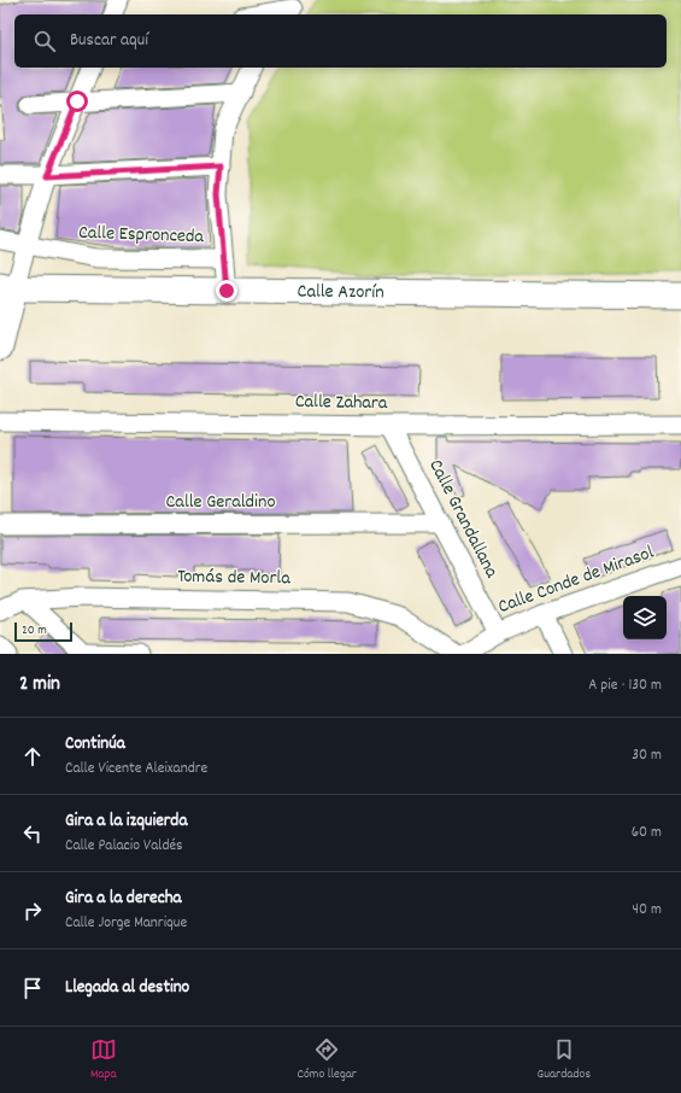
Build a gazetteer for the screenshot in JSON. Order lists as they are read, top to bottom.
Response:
{
  "streets": {
    "street": [
      "Calle Espronceda",
      "Calle Azorín",
      "Calle Zahara",
      "Calle Geraldino",
      "Calle Grandallana",
      "Tomás de Morla",
      "Calle Conde de Mirasol"
    ]
  },
  "crossings": [
    ["Calle Zahara", "Calle Grandallana"],
    ["Calle Geraldino", "Calle Grandallana"],
    ["Calle Grandallana", "Calle Conde de Mirasol"]
  ],
  "scale_bar": "20 m",
  "page": {
    "search": "Buscar aquí",
    "scale": "20 m",
    "heading": ["2 min", "A pie · 130 m"],
    "list": [
      ["Continúa", "Calle Vicente Aleixandre", "30 m"],
      ["Gira a la izquierda", "Calle Palacio Valdés", "60 m"],
      ["Gira a la derecha", "Calle Jorge Manrique", "40 m"],
      "Llegada al destino"
    ],
    "nav": ["Mapa", "Cómo llegar", "Guardados"]
  }
}
